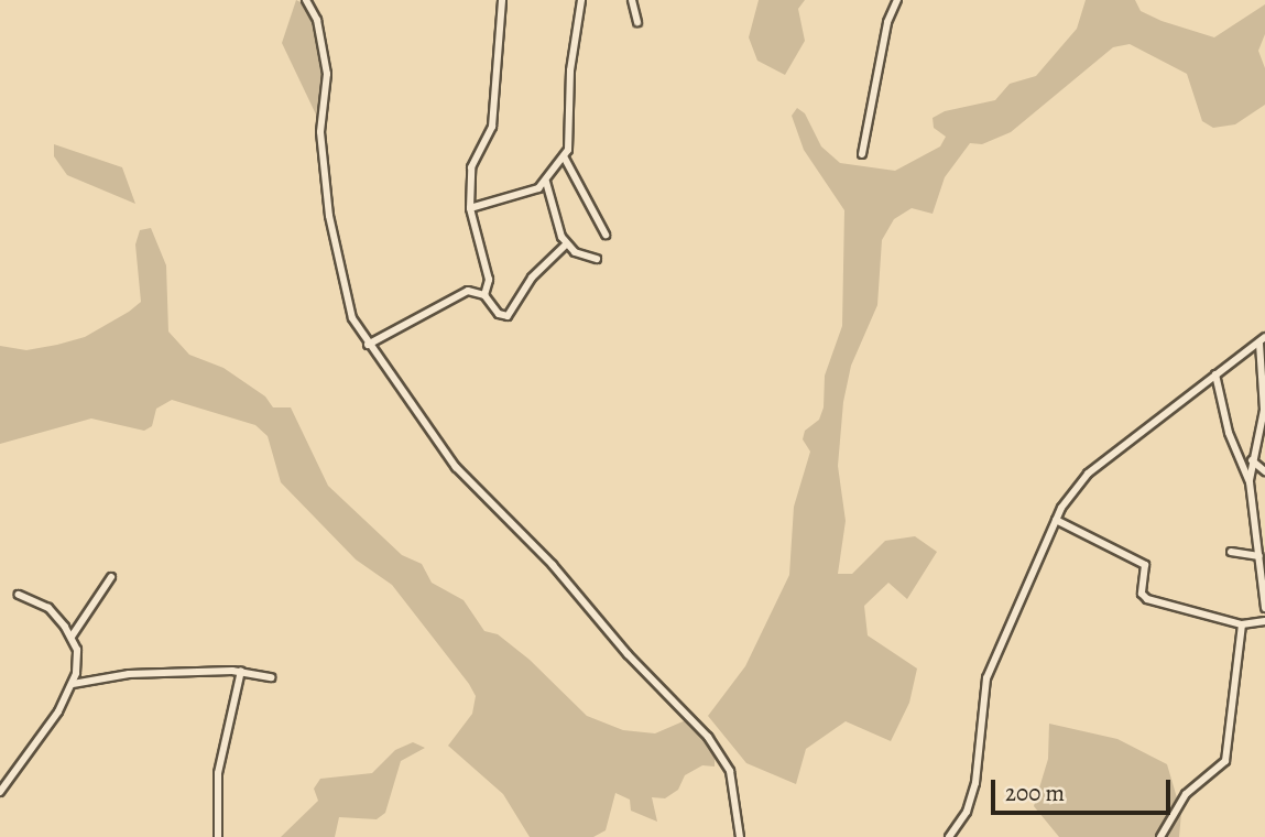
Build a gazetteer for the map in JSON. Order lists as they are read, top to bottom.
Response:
{
  "scale_bar": "200 m"
}
